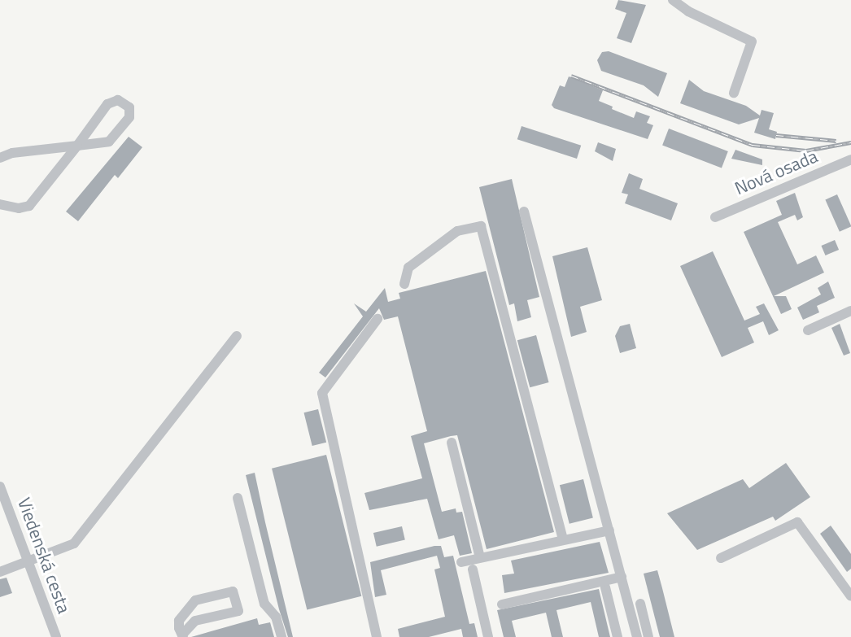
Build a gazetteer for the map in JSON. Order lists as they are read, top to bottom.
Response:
{
  "streets": {
    "street": ["Nová osada", "Viedenská cesta"]
  }
}
